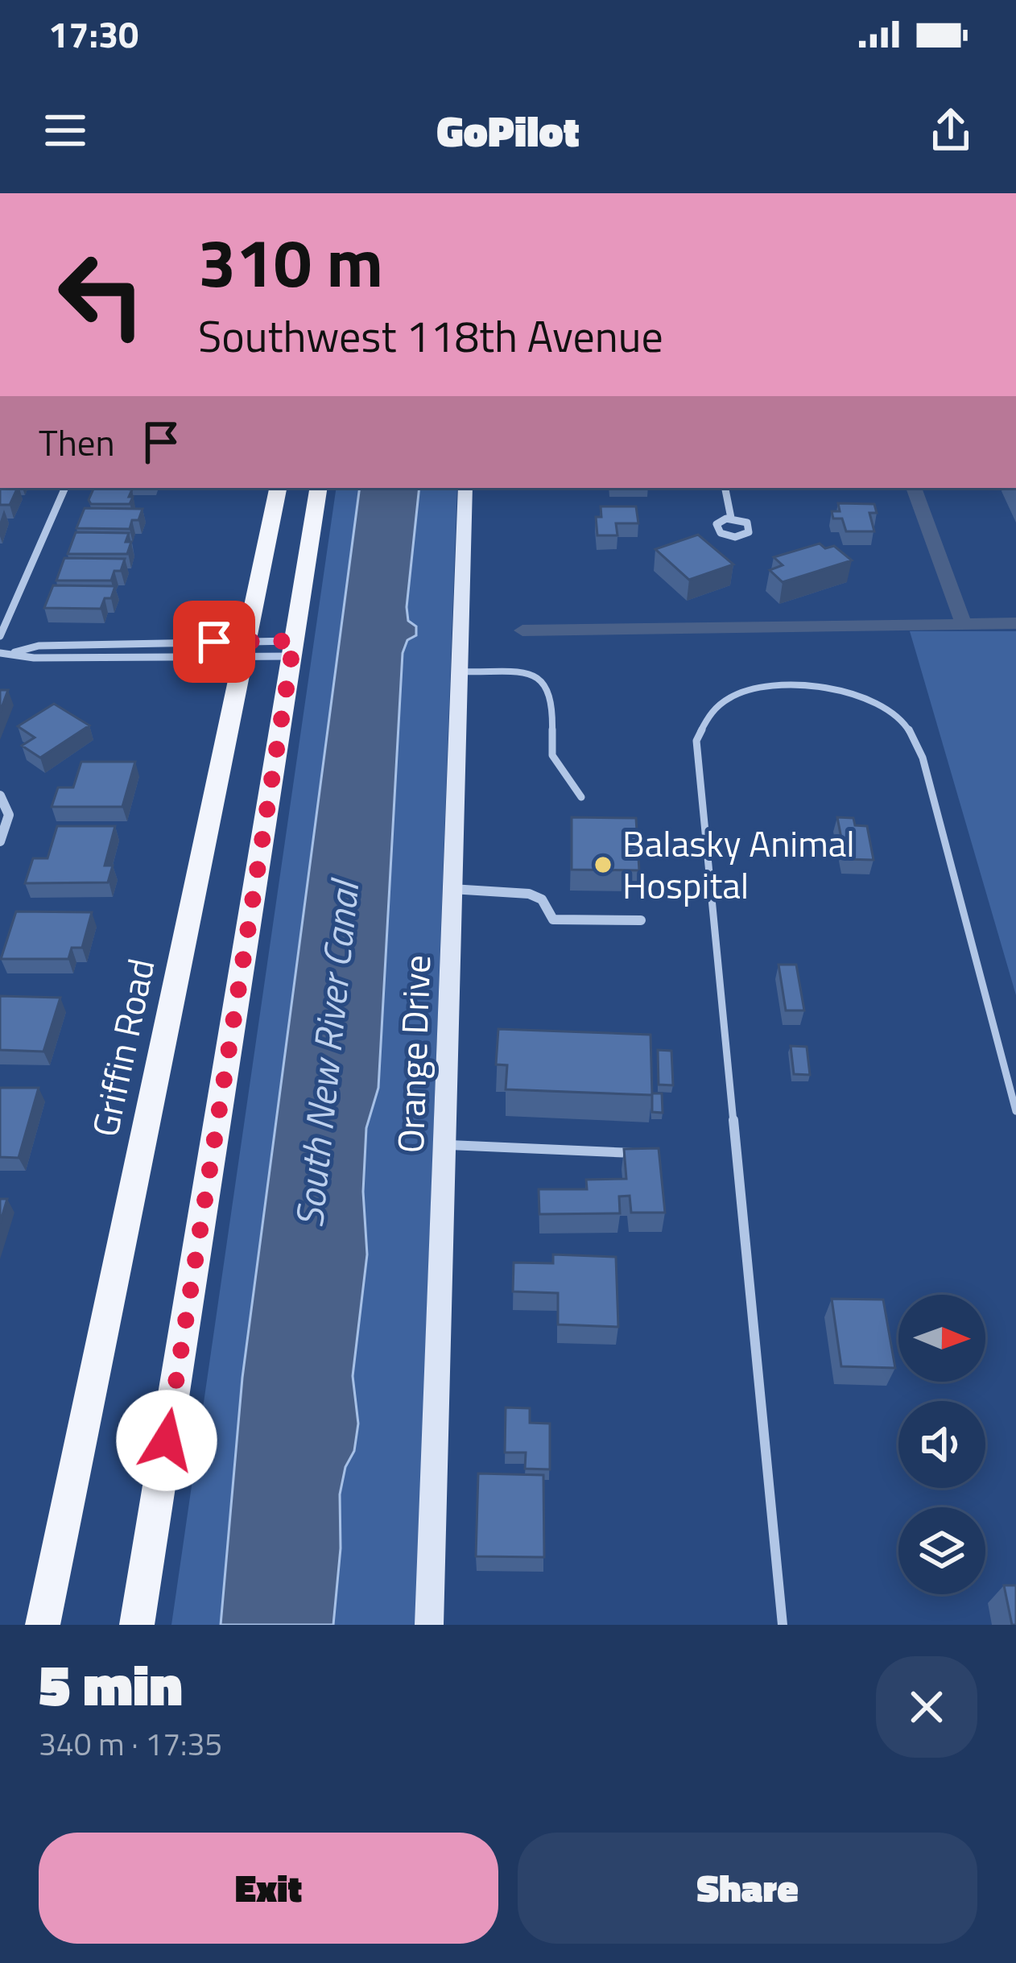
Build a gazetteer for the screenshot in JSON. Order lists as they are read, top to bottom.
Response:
{
  "streets": {
    "main road": ["Griffin Road"],
    "street": ["Orange Drive"]
  },
  "water": ["South New River Canal"],
  "places": ["Balasky Animal Hospital"],
  "north": "right",
  "page": {
    "status": "17:30",
    "header": "GoPilot",
    "turn": ["310 m", "Southwest 118th Avenue"],
    "then": "Then",
    "heading": ["5 min", "340 m · 17:35"],
    "buttons": ["Exit", "Share"]
  }
}
